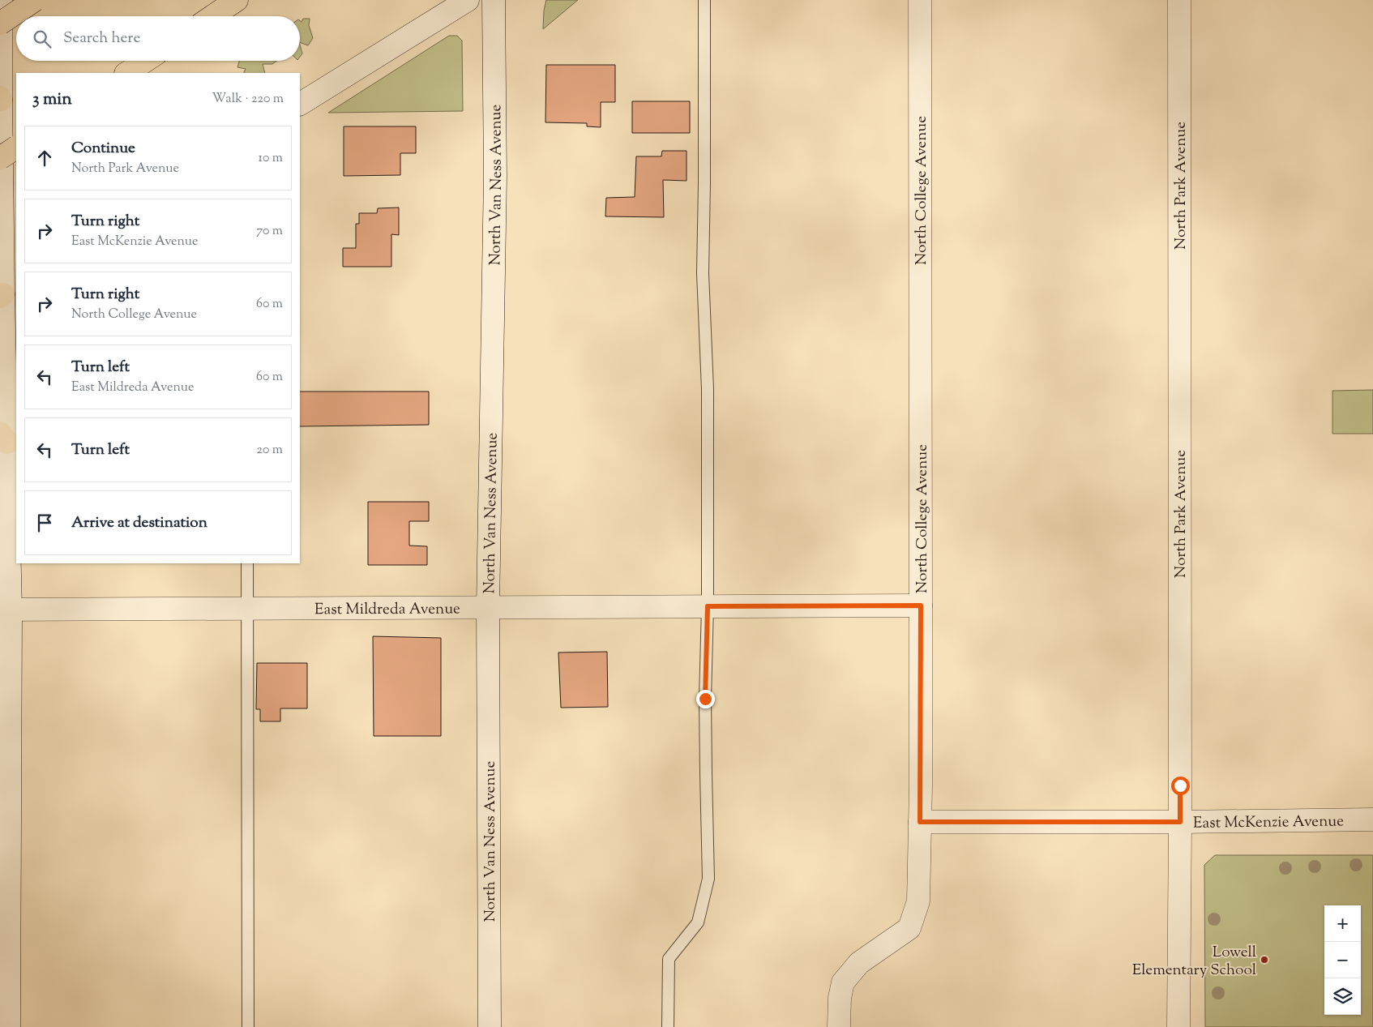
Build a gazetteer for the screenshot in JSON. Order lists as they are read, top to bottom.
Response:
{
  "streets": {
    "street": [
      "North Van Ness Avenue",
      "North Park Avenue",
      "North College Avenue",
      "East Mildreda Avenue",
      "East McKenzie Avenue"
    ]
  },
  "crossings": [
    ["North Van Ness Avenue", "East Mildreda Avenue"],
    ["North Park Avenue", "East McKenzie Avenue"],
    ["North College Avenue", "East Mildreda Avenue"],
    ["North College Avenue", "East McKenzie Avenue"]
  ],
  "places": ["Lowell Elementary School"],
  "page": {
    "search": "Search here",
    "heading": ["3 min", "Walk · 220 m"],
    "list": [
      ["Continue", "North Park Avenue", "10 m"],
      ["Turn right", "East McKenzie Avenue", "70 m"],
      ["Turn right", "North College Avenue", "60 m"],
      ["Turn left", "East Mildreda Avenue", "60 m"],
      ["Turn left", "20 m"],
      "Arrive at destination"
    ],
    "map_buttons": ["+", "−"]
  }
}
